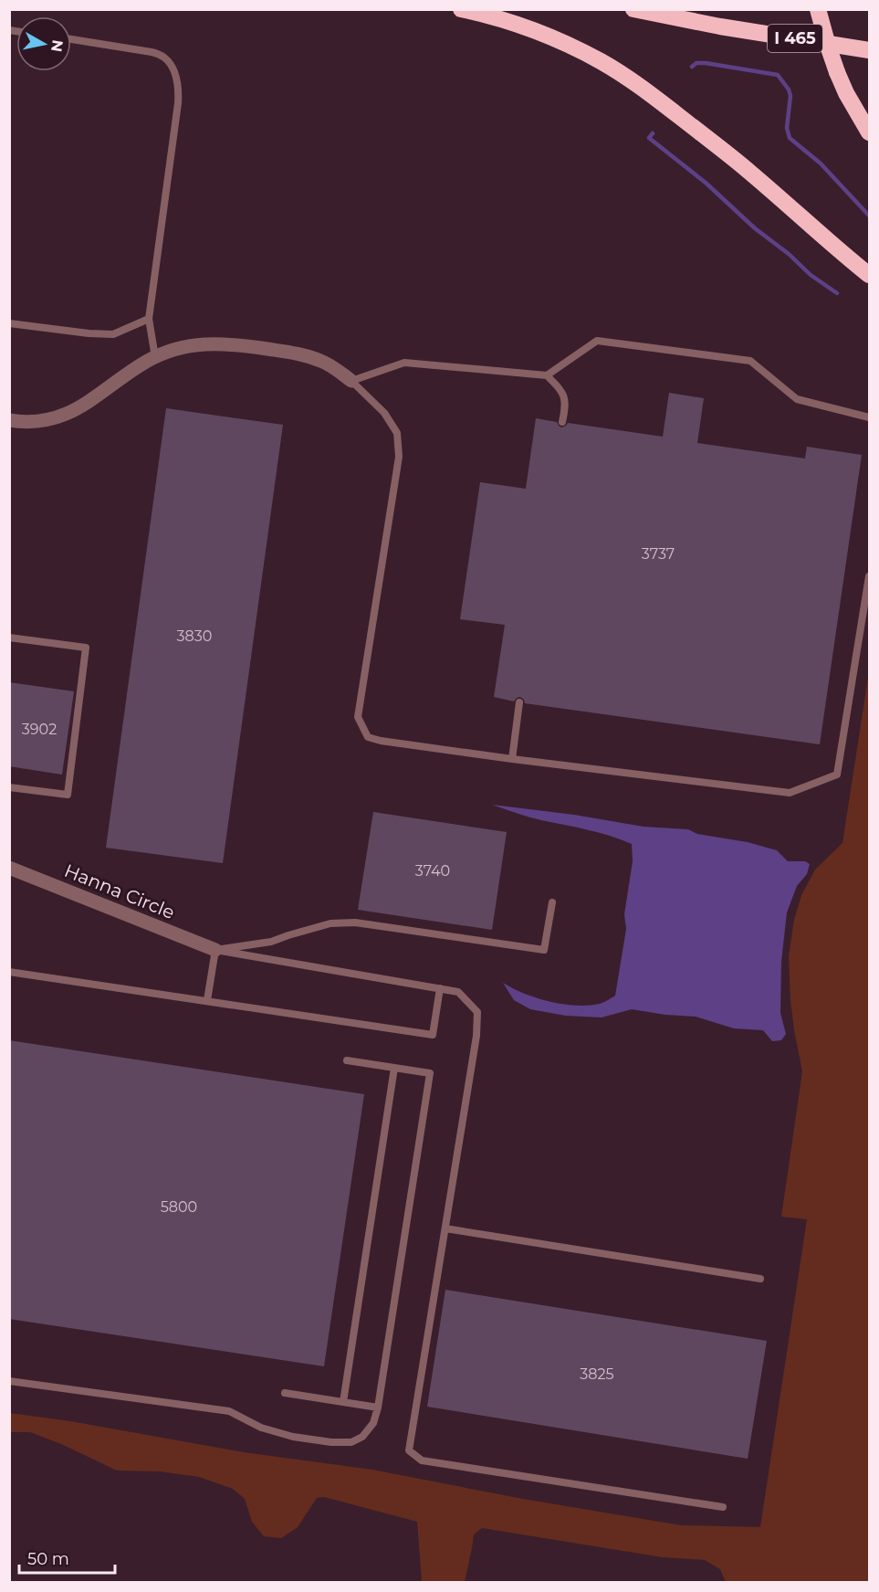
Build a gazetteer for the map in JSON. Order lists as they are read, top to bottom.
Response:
{
  "streets": {
    "highway": ["I 465"],
    "street": ["Hanna Circle"]
  },
  "house_numbers": [
    "3737",
    "3830",
    "3902",
    "3740",
    "5800",
    "3825"
  ],
  "scale_bar": "50 m",
  "north": "right"
}
